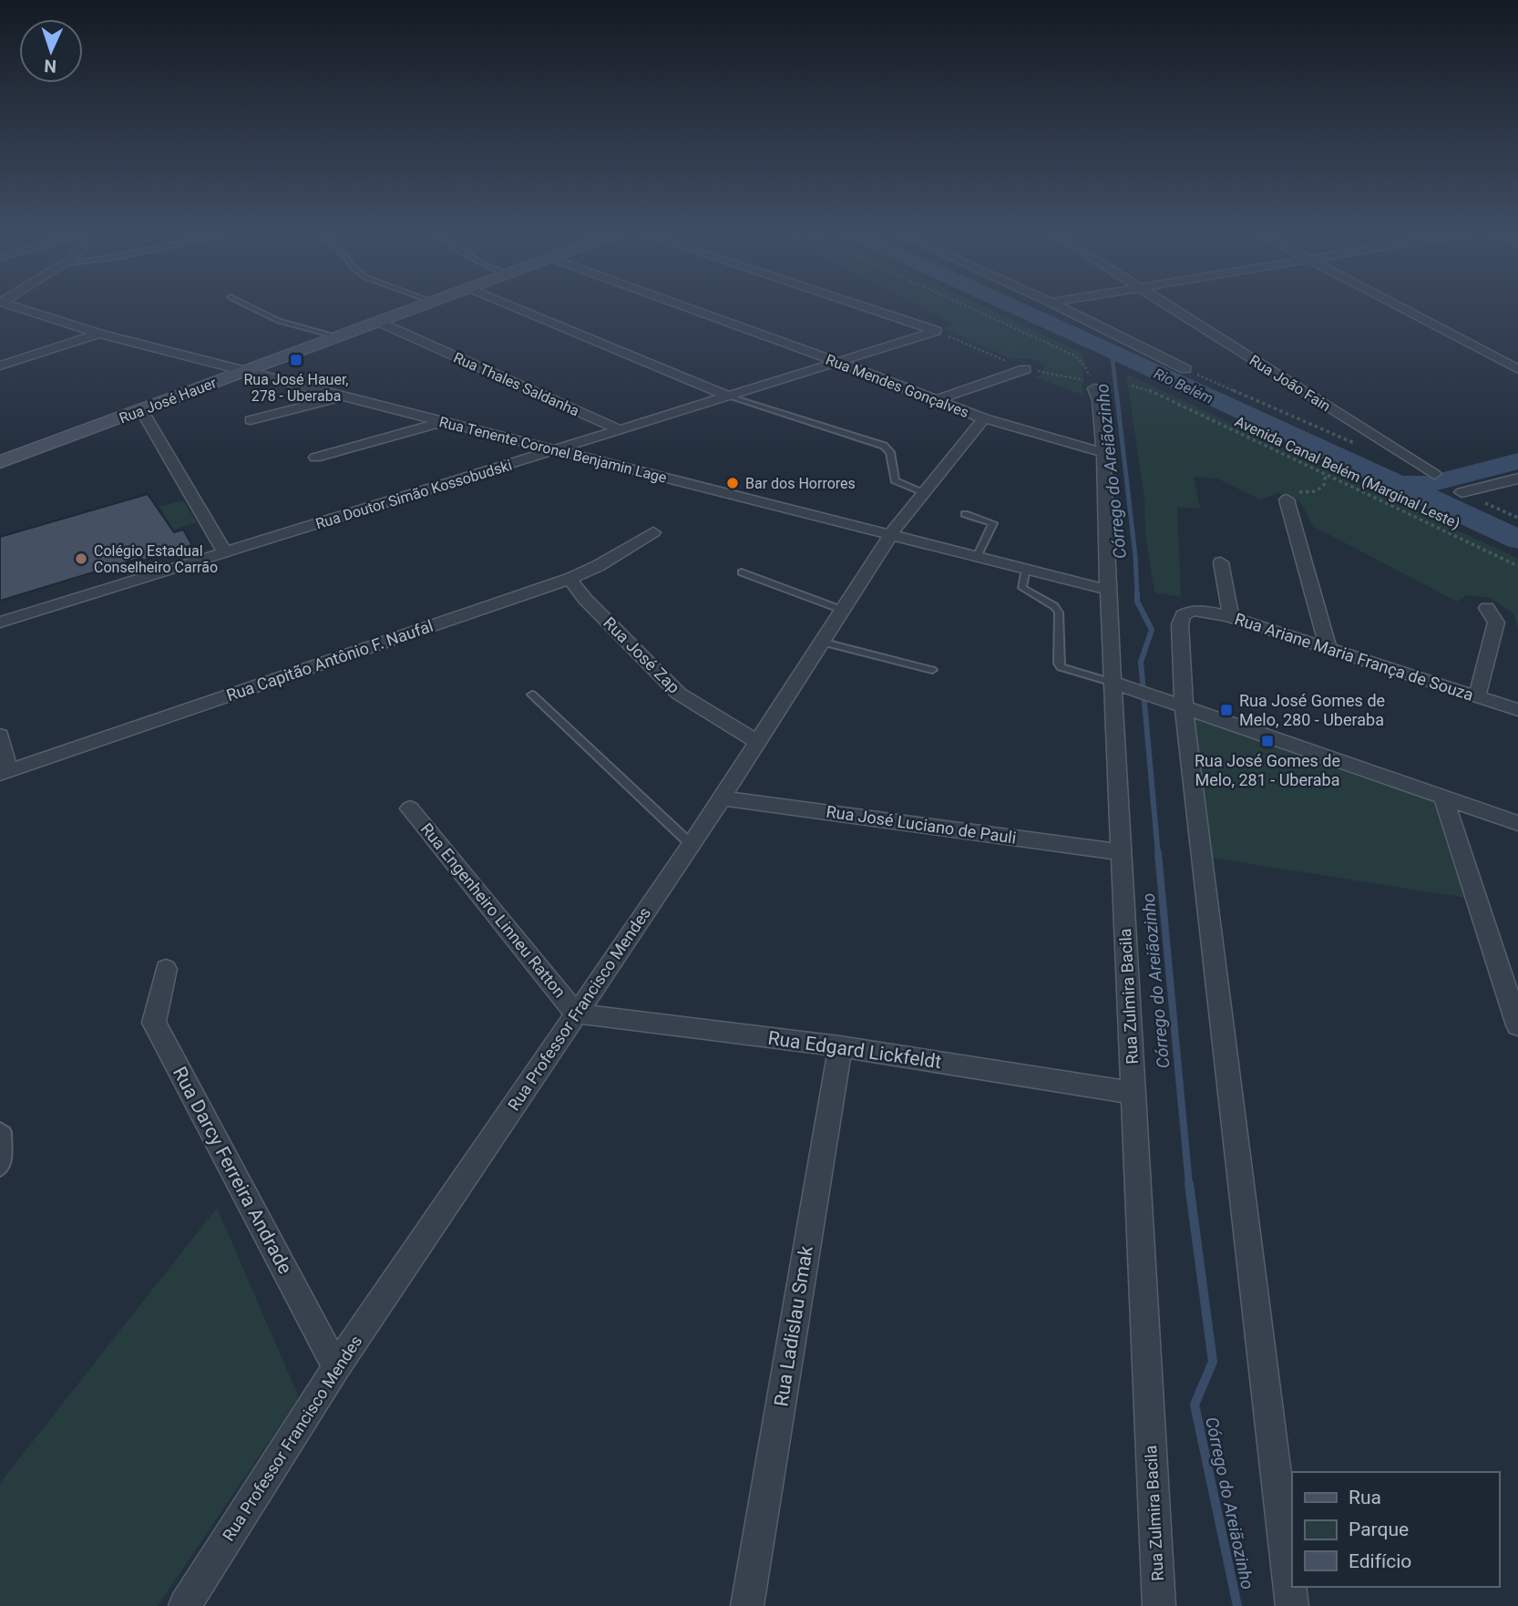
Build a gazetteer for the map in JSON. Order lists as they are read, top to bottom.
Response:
{
  "streets": {
    "main road": ["Rua José Hauer"],
    "street": [
      "Rua João Fain",
      "Rua Thales Saldanha",
      "Rua Mendes Gonçalves",
      "Rua Tenente Coronel Benjamin Lage",
      "Rua Doutor Simão Kossobudski",
      "Rua José Zap",
      "Rua Ariane Maria França de Souza",
      "Rua Capitão Antônio F. Naufal",
      "Rua José Luciano de Pauli",
      "Rua Engenheiro Linneu Ratton",
      "Rua Zulmira Bacila",
      "Rua Professor Francisco Mendes",
      "Rua Edgard Lickfeldt",
      "Rua Darcy Ferreira Andrade",
      "Rua Ladislau Smak"
    ],
    "path": ["Avenida Canal Belém (Marginal Leste)"]
  },
  "crossings": [
    ["Rua Thales Saldanha", "Rua José Hauer"],
    ["Rua Thales Saldanha", "Rua Doutor Simão Kossobudski"],
    ["Rua Mendes Gonçalves", "Rua Doutor Simão Kossobudski"],
    ["Rua Mendes Gonçalves", "Rua Zulmira Bacila"],
    ["Rua Mendes Gonçalves", "Rua Professor Francisco Mendes"],
    ["Rua José Hauer", "Rua Tenente Coronel Benjamin Lage"],
    ["Rua Tenente Coronel Benjamin Lage", "Rua Doutor Simão Kossobudski"],
    ["Rua Tenente Coronel Benjamin Lage", "Rua Zulmira Bacila"],
    ["Rua Tenente Coronel Benjamin Lage", "Rua Professor Francisco Mendes"],
    ["Rua José Zap", "Rua Capitão Antônio F. Naufal"],
    ["Rua José Zap", "Rua Professor Francisco Mendes"],
    ["Rua José Luciano de Pauli", "Rua Zulmira Bacila"],
    ["Rua José Luciano de Pauli", "Rua Professor Francisco Mendes"],
    ["Rua Engenheiro Linneu Ratton", "Rua Professor Francisco Mendes"],
    ["Rua Engenheiro Linneu Ratton", "Rua Edgard Lickfeldt"],
    ["Rua Zulmira Bacila", "Rua Edgard Lickfeldt"],
    ["Rua Professor Francisco Mendes", "Rua Edgard Lickfeldt"],
    ["Rua Professor Francisco Mendes", "Rua Darcy Ferreira Andrade"],
    ["Rua Edgard Lickfeldt", "Rua Ladislau Smak"]
  ],
  "water": ["Rio Belém", "Córrego do Areiãozinho"],
  "places": {
    "transit": ["Rua José Hauer, 278 - Uberaba", "Rua José Gomes de Melo, 280 - Uberaba", "Rua José Gomes de Melo, 281 - Uberaba"],
    "other": ["Bar dos Horrores", "Colégio Estadual Conselheiro Carrão"]
  },
  "legend": ["Rua", "Parque", "Edifício"],
  "north": "bottom"
}
